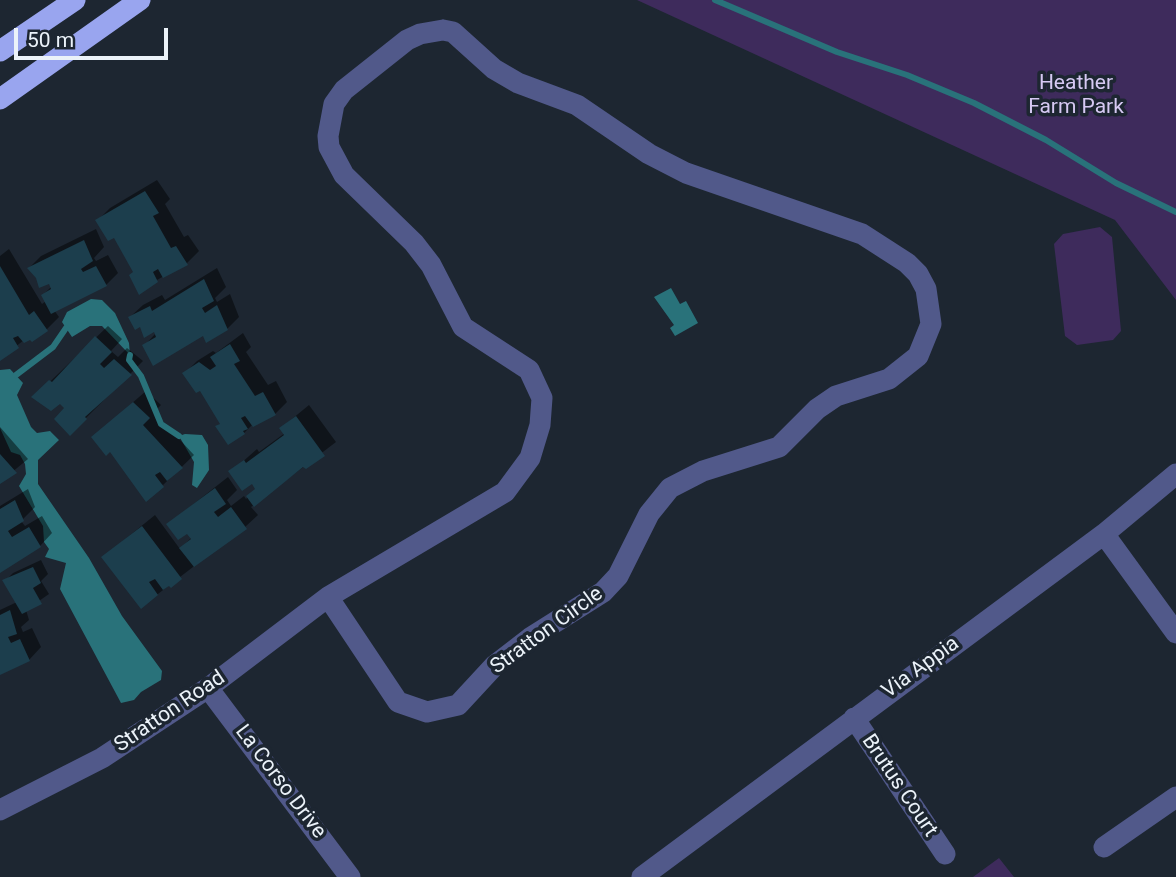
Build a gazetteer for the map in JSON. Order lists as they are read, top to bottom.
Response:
{
  "streets": {
    "street": [
      "Stratton Circle",
      "Via Appia",
      "Stratton Road",
      "La Corso Drive",
      "Brutus Court"
    ]
  },
  "crossings": [
    ["Stratton Circle", "Stratton Road"],
    ["Via Appia", "Brutus Court"],
    ["Stratton Road", "La Corso Drive"]
  ],
  "parks": ["Heather Farm Park"],
  "scale_bar": "50 m"
}
